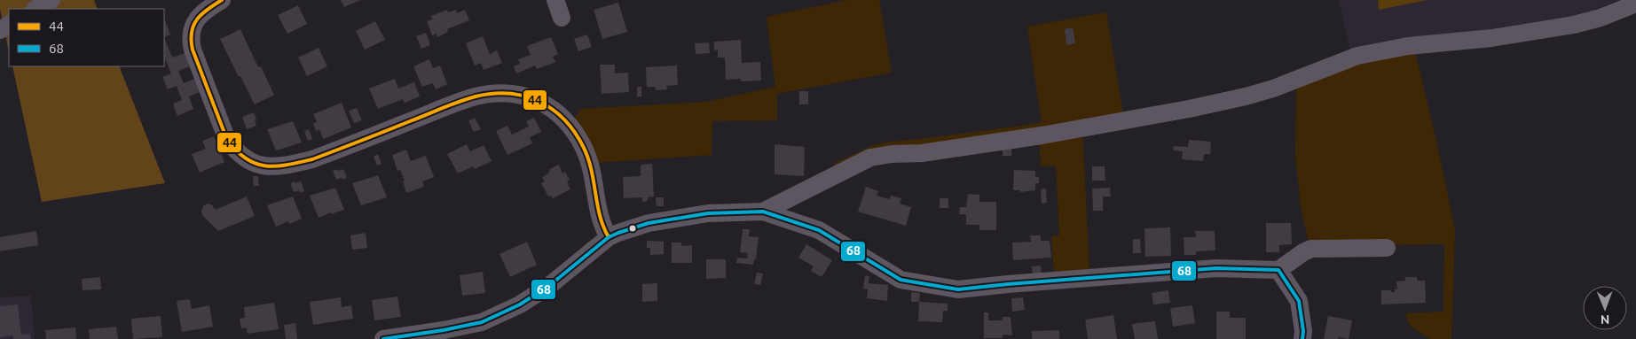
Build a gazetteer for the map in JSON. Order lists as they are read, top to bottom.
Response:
{
  "lines": ["transit line 44", "transit line 68"],
  "legend": ["44", "68"],
  "north": "bottom"
}
